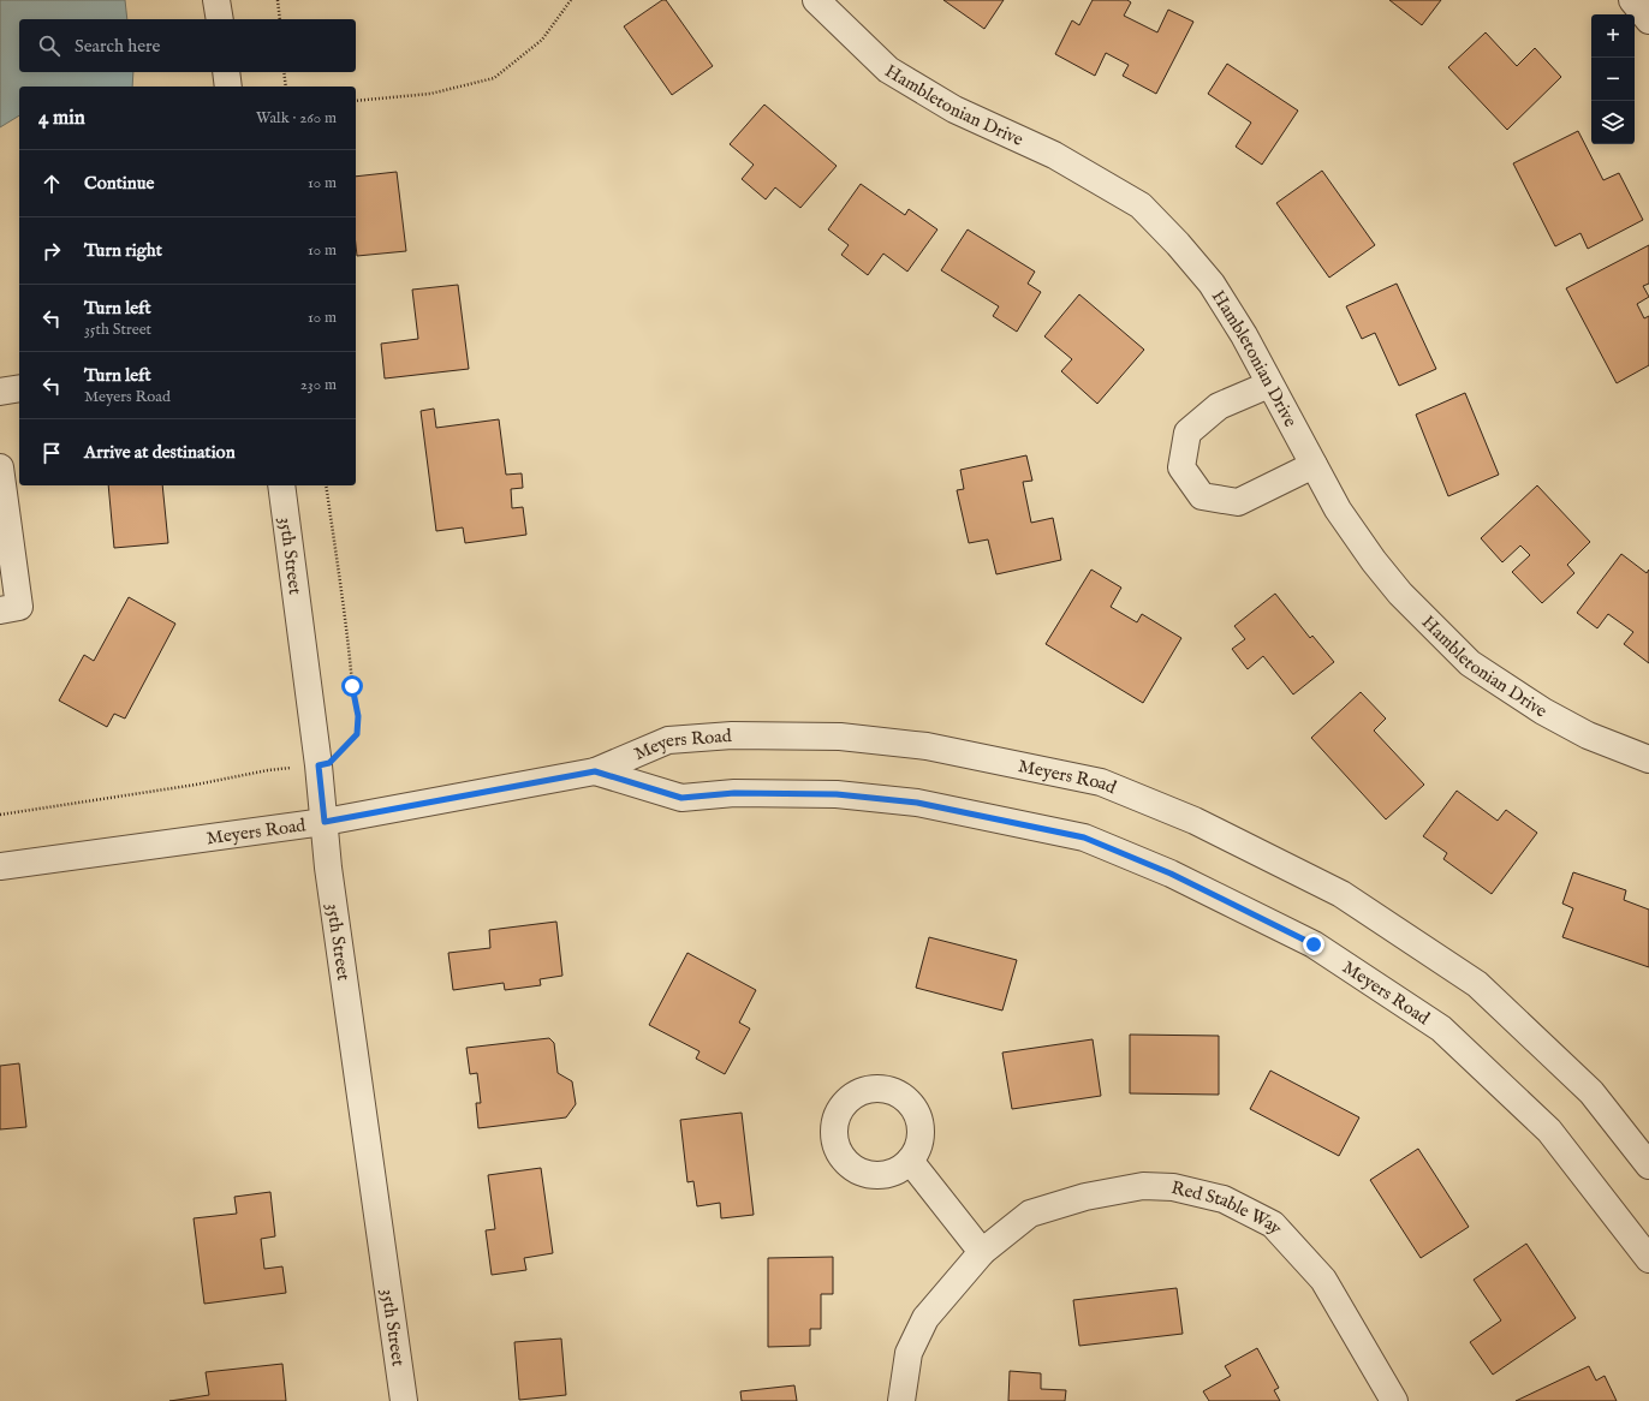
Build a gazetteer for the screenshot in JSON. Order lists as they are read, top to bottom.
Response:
{
  "streets": {
    "street": [
      "Hambletonian Drive",
      "35th Street",
      "Meyers Road",
      "Red Stable Way"
    ]
  },
  "crossings": [
    ["35th Street", "Meyers Road"]
  ],
  "page": {
    "map_buttons": ["+", "−"],
    "search": "Search here",
    "heading": ["4 min", "Walk · 260 m"],
    "list": [
      ["Continue", "10 m"],
      ["Turn right", "10 m"],
      ["Turn left", "35th Street", "10 m"],
      ["Turn left", "Meyers Road", "230 m"],
      "Arrive at destination"
    ]
  }
}
